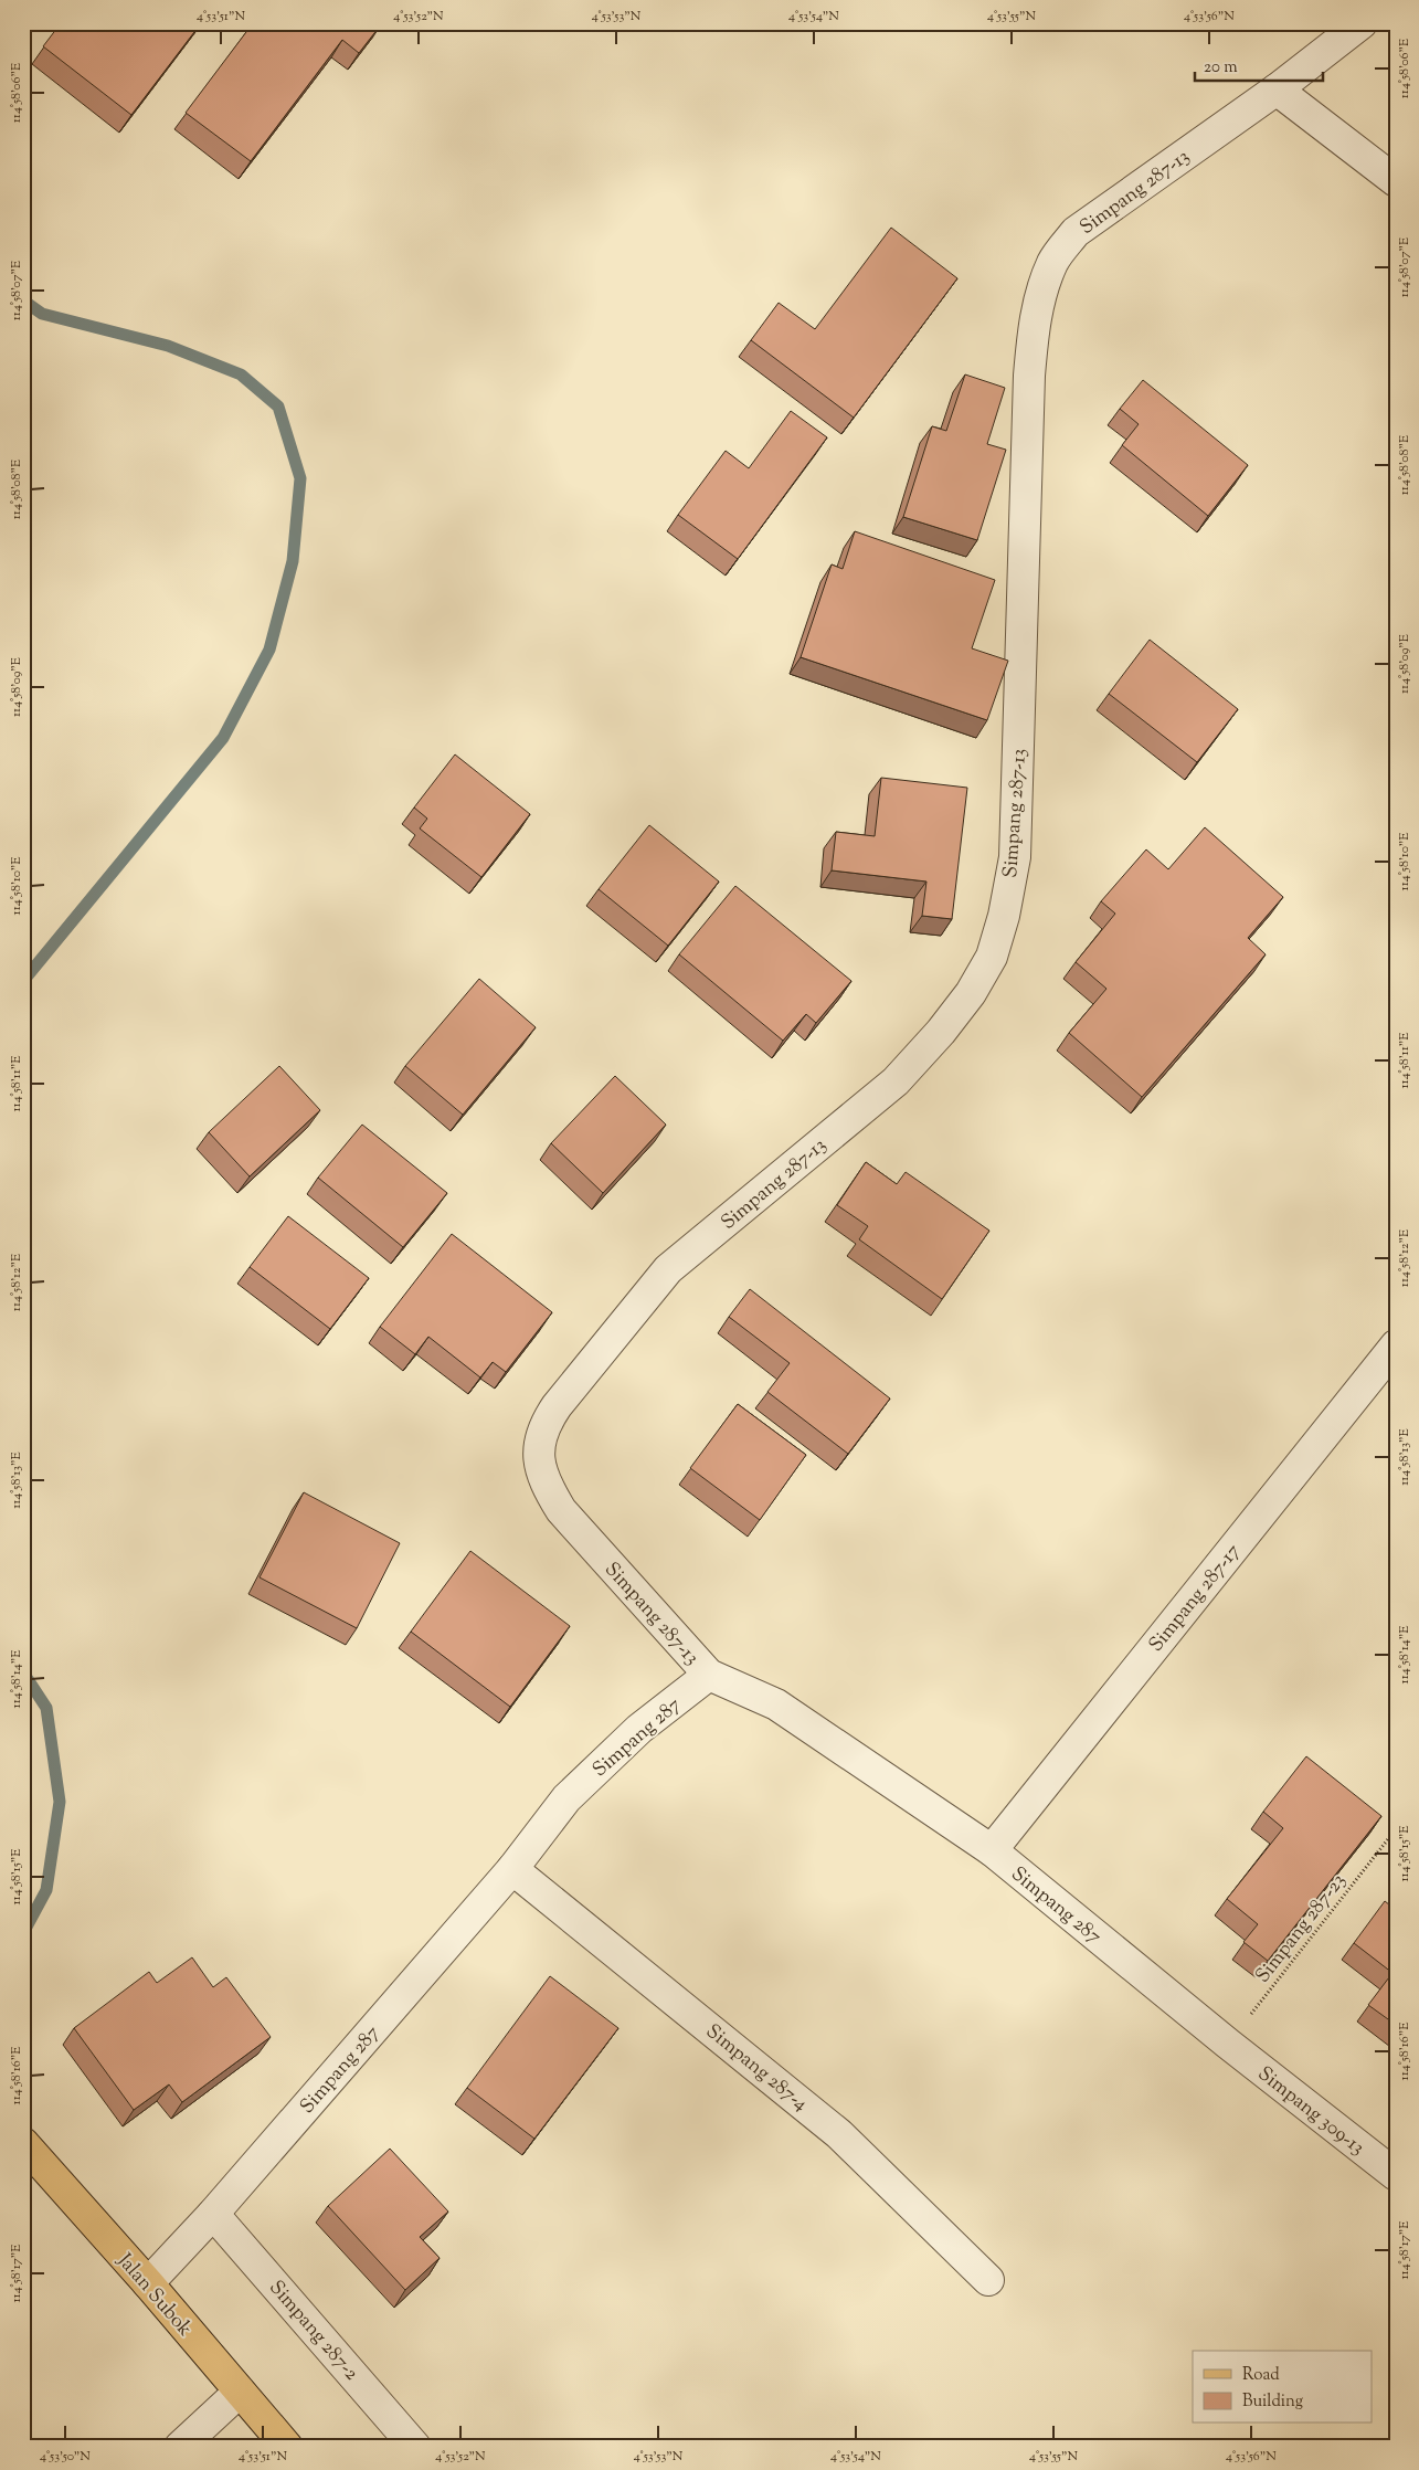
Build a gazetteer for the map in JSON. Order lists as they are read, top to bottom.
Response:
{
  "streets": {
    "main road": ["Jalan Subok"],
    "street": [
      "Simpang 287-13",
      "Simpang 287-17",
      "Simpang 287",
      "Simpang 287-4",
      "Simpang 309-13",
      "Simpang 287-2"
    ],
    "path": ["Simpang 287-23"]
  },
  "crossings": [
    ["Simpang 287-13", "Simpang 287"],
    ["Simpang 287-17", "Simpang 287"],
    ["Simpang 287", "Simpang 287-23"],
    ["Simpang 287", "Simpang 287-4"],
    ["Simpang 287", "Simpang 309-13"],
    ["Simpang 287", "Jalan Subok"],
    ["Simpang 287", "Simpang 287-2"],
    ["Simpang 287-23", "Simpang 309-13"]
  ],
  "legend": ["Road", "Building"],
  "scale_bar": "20 m",
  "coordinates": [
    "4°53'51\"N",
    "4°53'52\"N",
    "4°53'53\"N",
    "4°53'54\"N",
    "4°53'55\"N",
    "4°53'56\"N",
    "114°58'06\"E",
    "114°58'07\"E",
    "114°58'08\"E",
    "114°58'09\"E",
    "114°58'10\"E",
    "114°58'11\"E",
    "114°58'12\"E",
    "114°58'13\"E",
    "114°58'14\"E",
    "114°58'15\"E",
    "114°58'16\"E",
    "114°58'17\"E",
    "4°53'50\"N"
  ]
}
